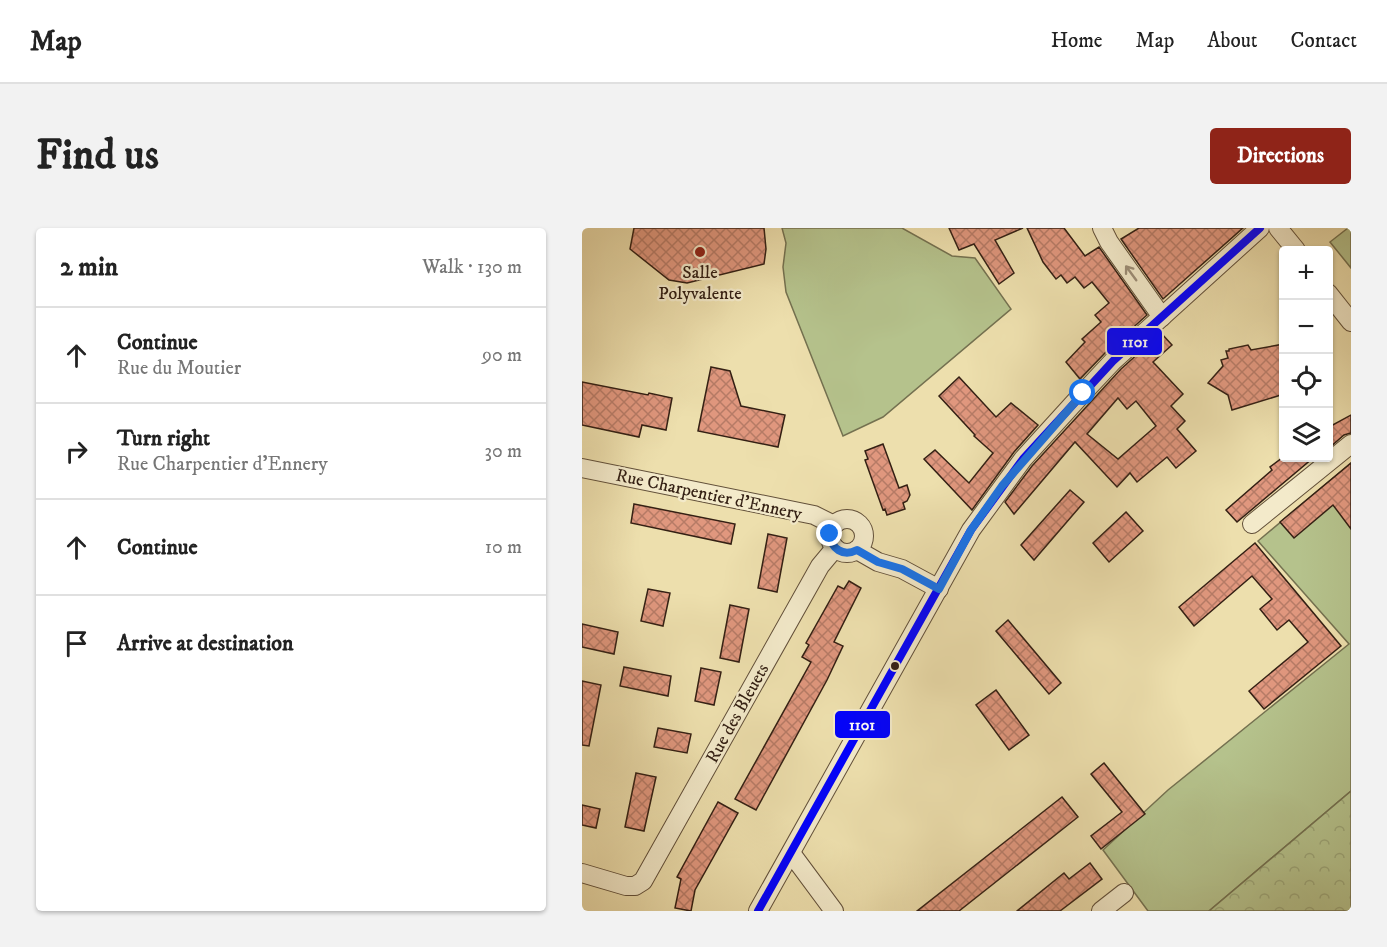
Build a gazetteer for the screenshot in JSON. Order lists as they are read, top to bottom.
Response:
{
  "streets": {
    "street": ["Rue Charpentier d'Ennery", "Rue des Bleuets"]
  },
  "crossings": [
    ["Rue Charpentier d'Ennery", "Rue des Bleuets"]
  ],
  "places": ["Salle Polyvalente"],
  "lines": ["transit line 1101"],
  "page": {
    "header": "Map",
    "nav": [
      "Home",
      "Map",
      "About",
      "Contact"
    ],
    "buttons": "Directions",
    "title": "Find us",
    "heading": ["2 min", "Walk · 130 m"],
    "map_buttons": ["+", "−"],
    "list": [
      ["Continue", "Rue du Moutier", "90 m"],
      ["Turn right", "Rue Charpentier d'Ennery", "30 m"],
      ["Continue", "10 m"],
      "Arrive at destination"
    ]
  }
}
